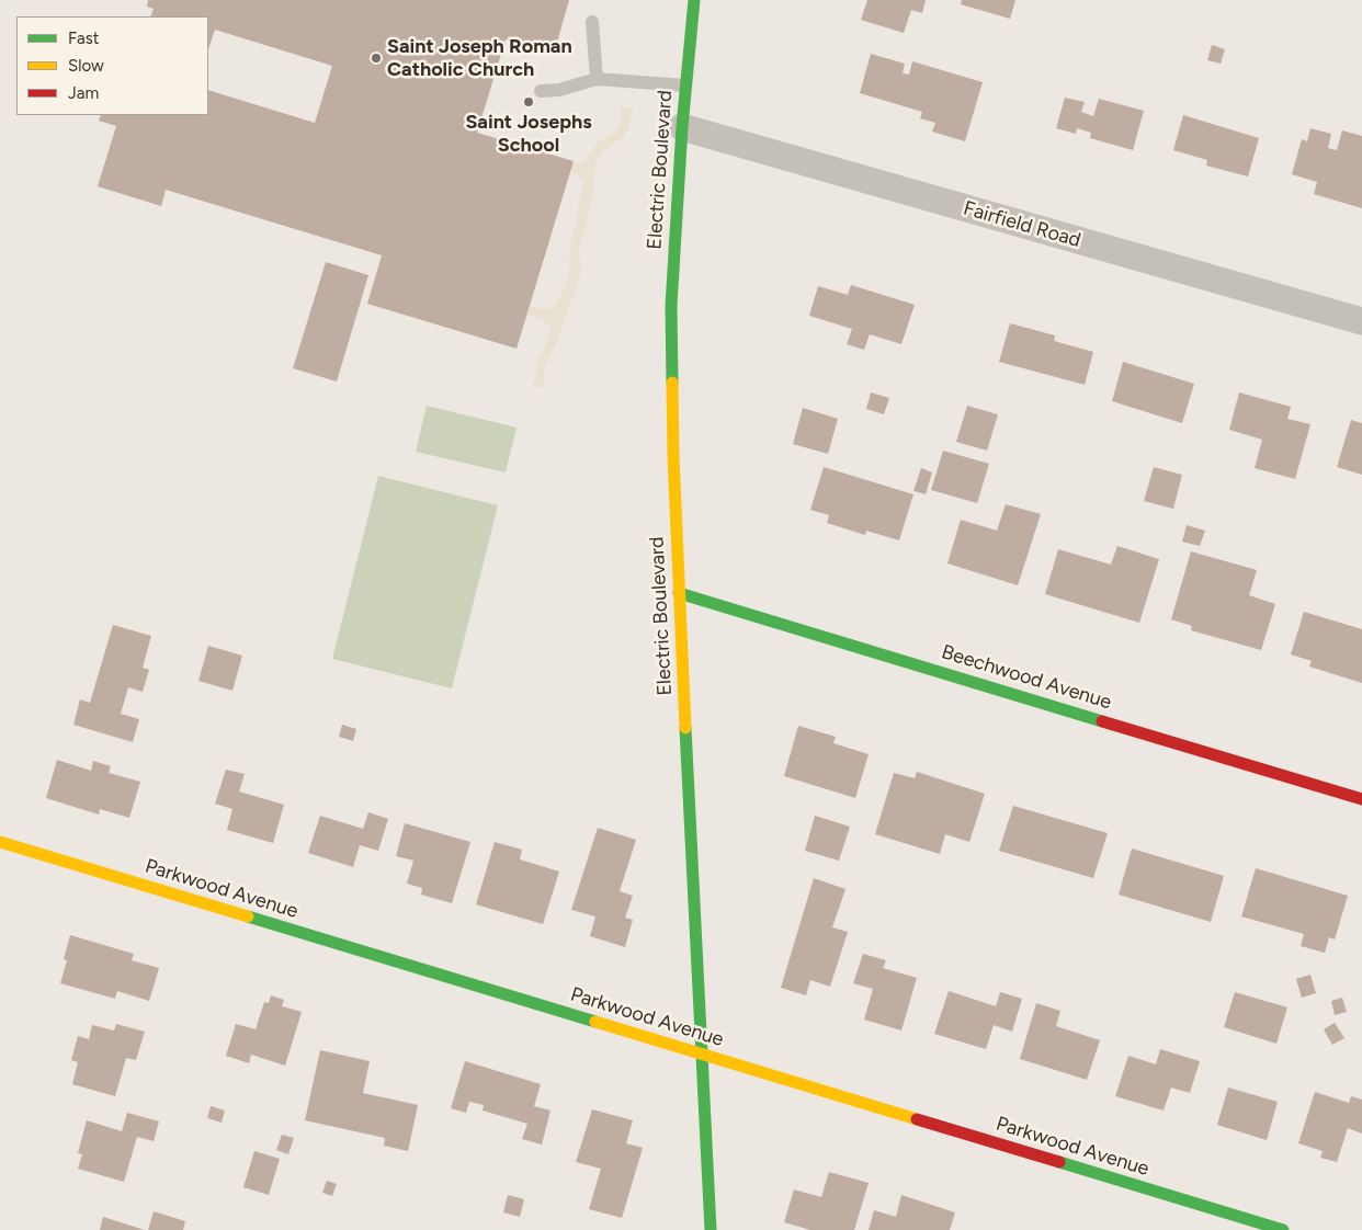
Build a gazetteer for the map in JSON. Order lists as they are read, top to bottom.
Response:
{
  "streets": {
    "street": [
      "Electric Boulevard",
      "Fairfield Road",
      "Beechwood Avenue",
      "Parkwood Avenue"
    ]
  },
  "crossings": [
    ["Electric Boulevard", "Fairfield Road"],
    ["Electric Boulevard", "Beechwood Avenue"],
    ["Electric Boulevard", "Parkwood Avenue"]
  ],
  "places": ["Saint Joseph Roman Catholic Church", "Saint Josephs School"],
  "legend": ["Fast", "Slow", "Jam"]
}
